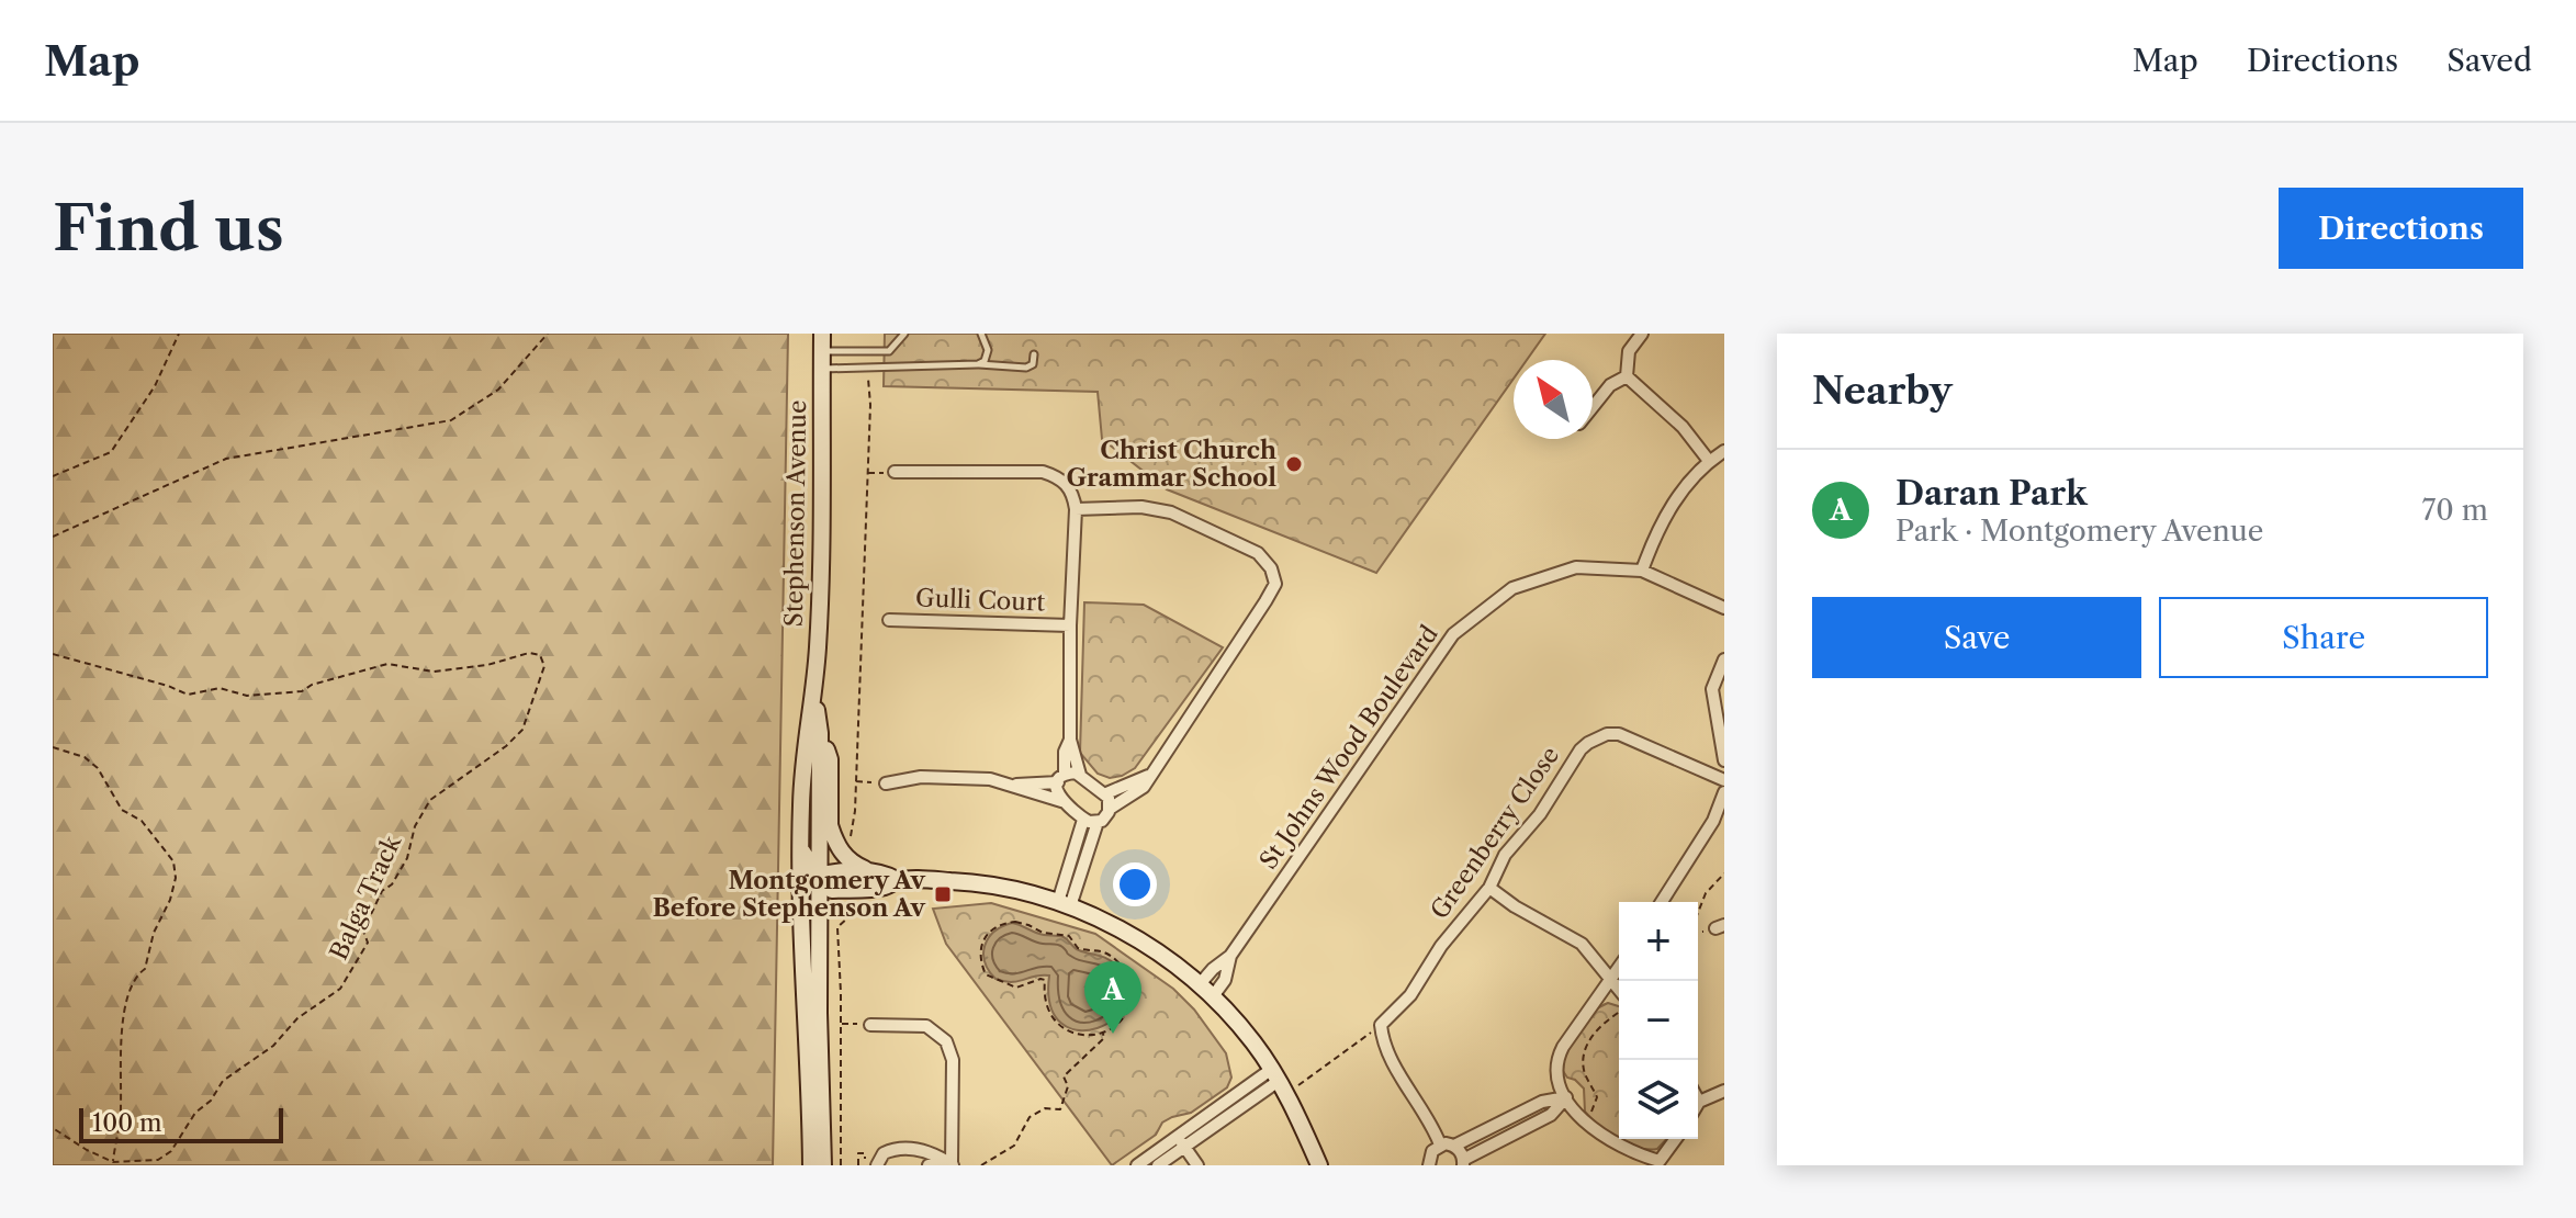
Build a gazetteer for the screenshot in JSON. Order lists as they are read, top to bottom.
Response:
{
  "streets": {
    "main road": ["Stephenson Avenue"],
    "street": ["Gulli Court", "St Johns Wood Boulevard", "Greenberry Close"],
    "path": ["Balga Track"]
  },
  "places": {
    "other": ["Christ Church Grammar School"],
    "transit": ["Montgomery Av Before Stephenson Av"]
  },
  "scale_bar": "100 m",
  "north": "top left",
  "page": {
    "header": "Map",
    "nav": ["Map", "Directions", "Saved"],
    "buttons": [
      "Directions",
      ["Save", "Share"]
    ],
    "title": "Find us",
    "heading": "Nearby",
    "list": [
      {
        "mark": "A",
        "name": "Daran Park",
        "note": "Park · Montgomery Avenue",
        "value": "70 m"
      }
    ],
    "map_buttons": ["+", "−"],
    "pins": "A",
    "scale": "100 m"
  }
}
